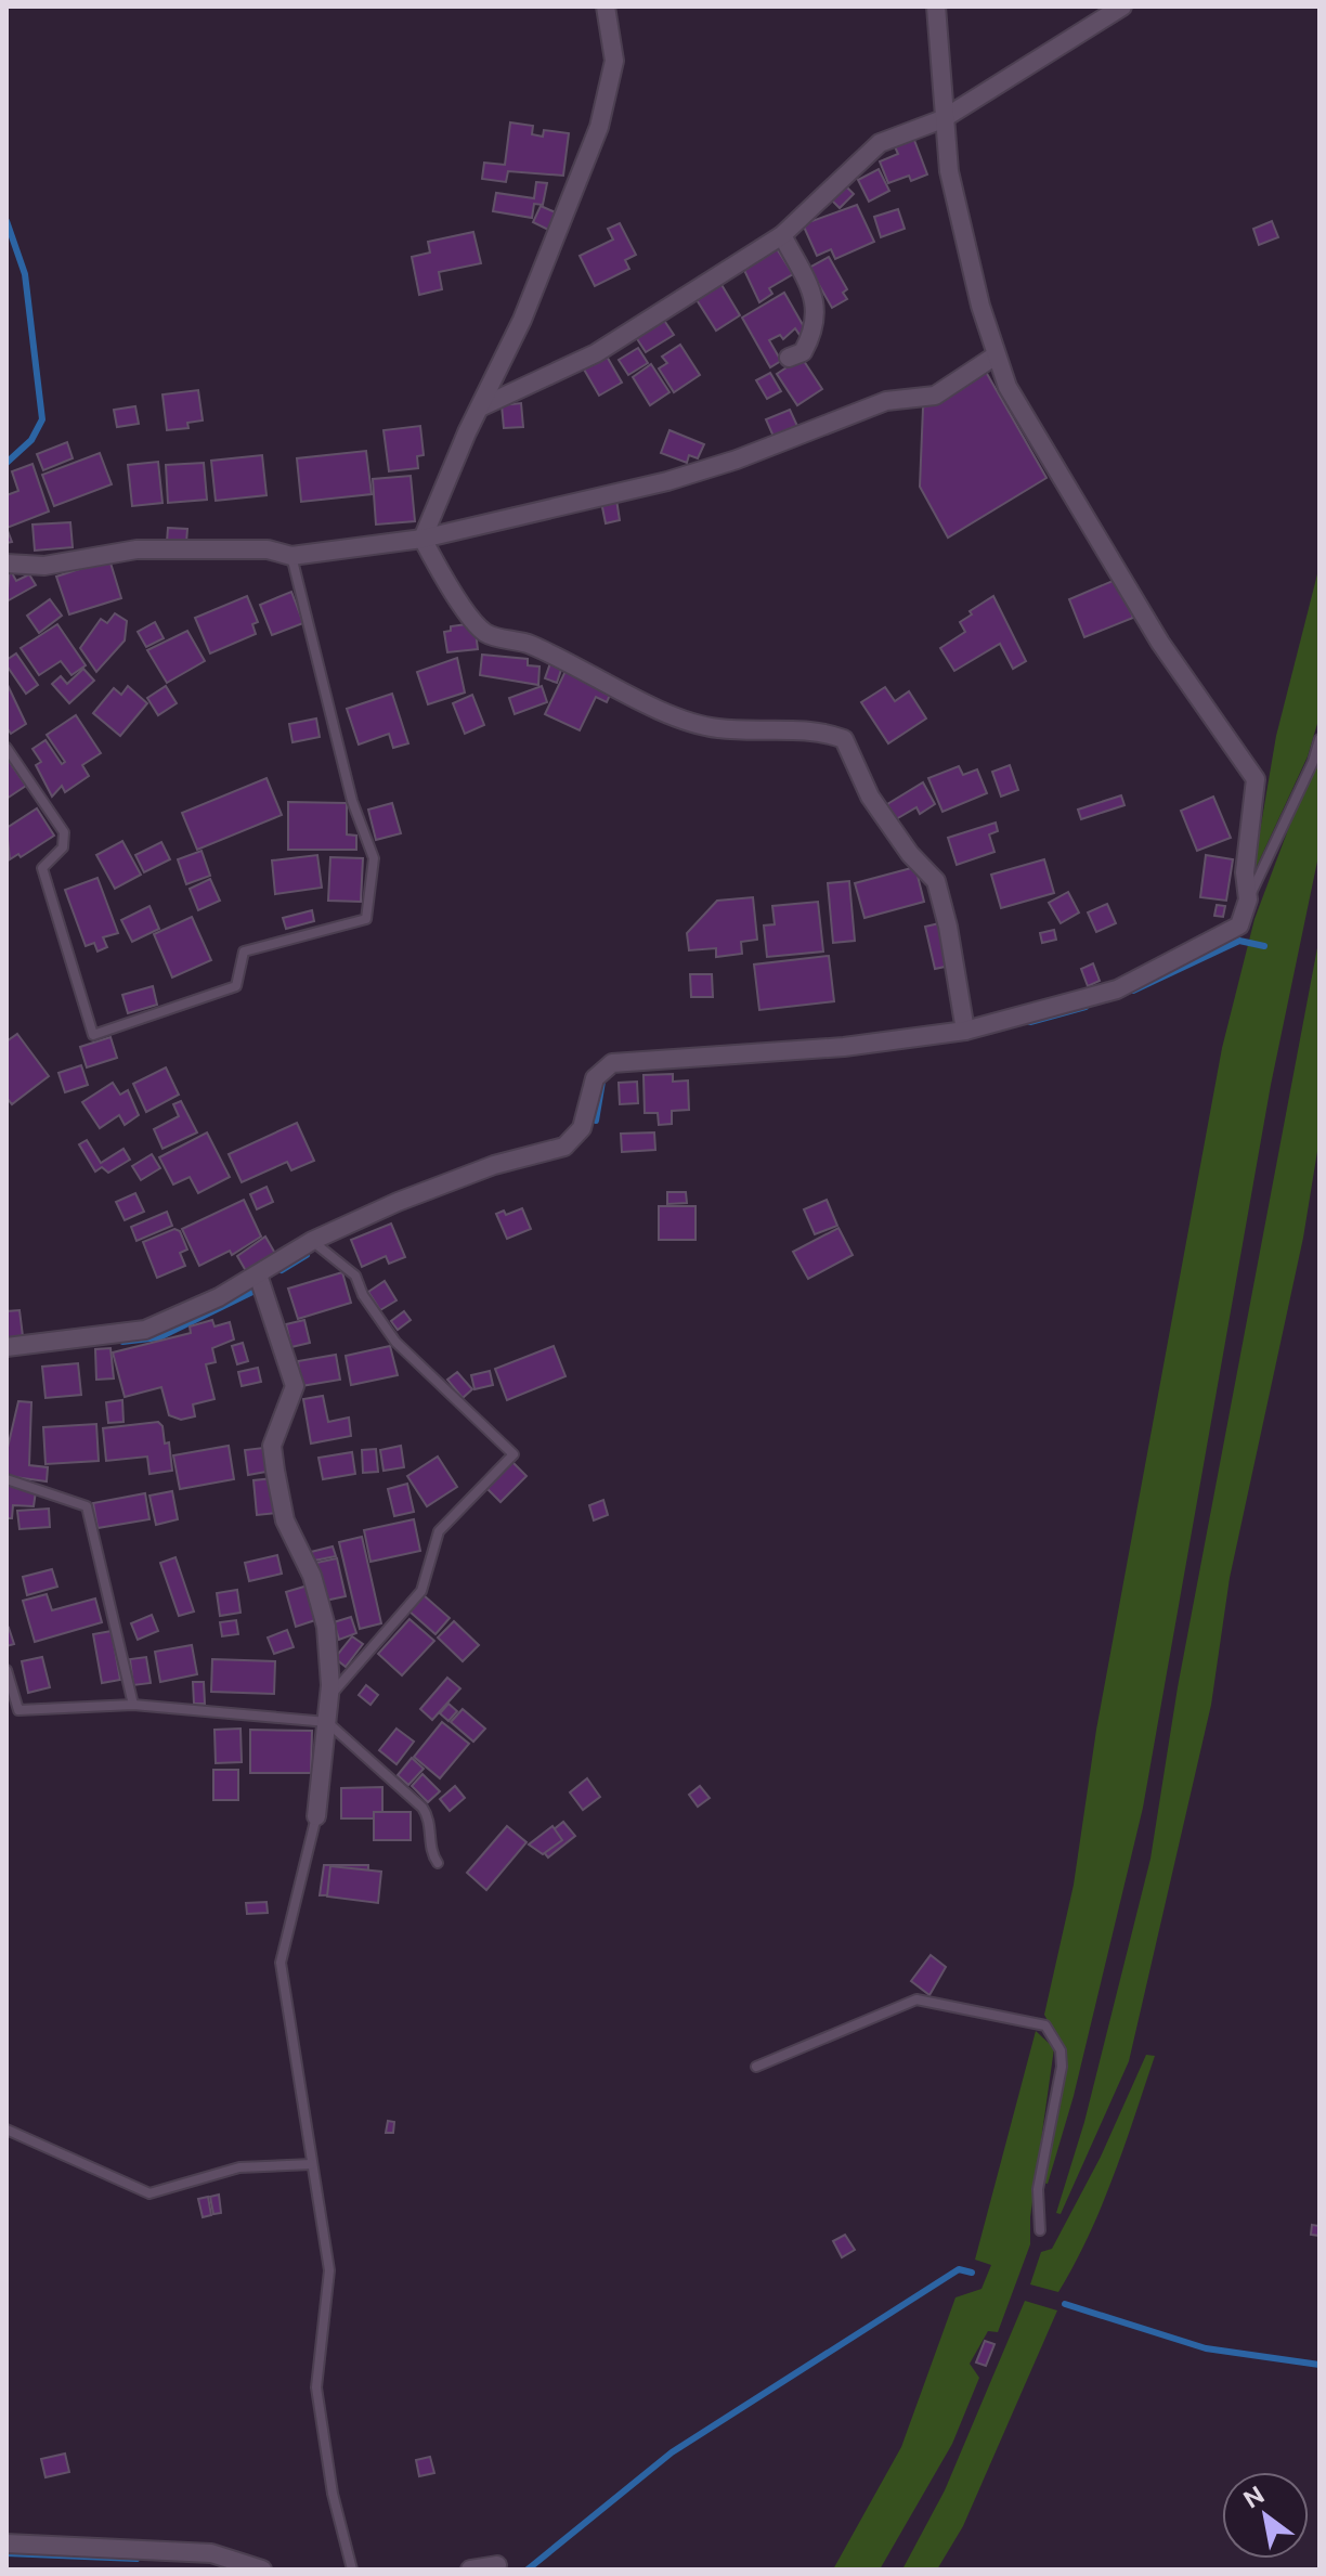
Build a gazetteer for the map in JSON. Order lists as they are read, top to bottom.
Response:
{
  "north": "top left"
}
